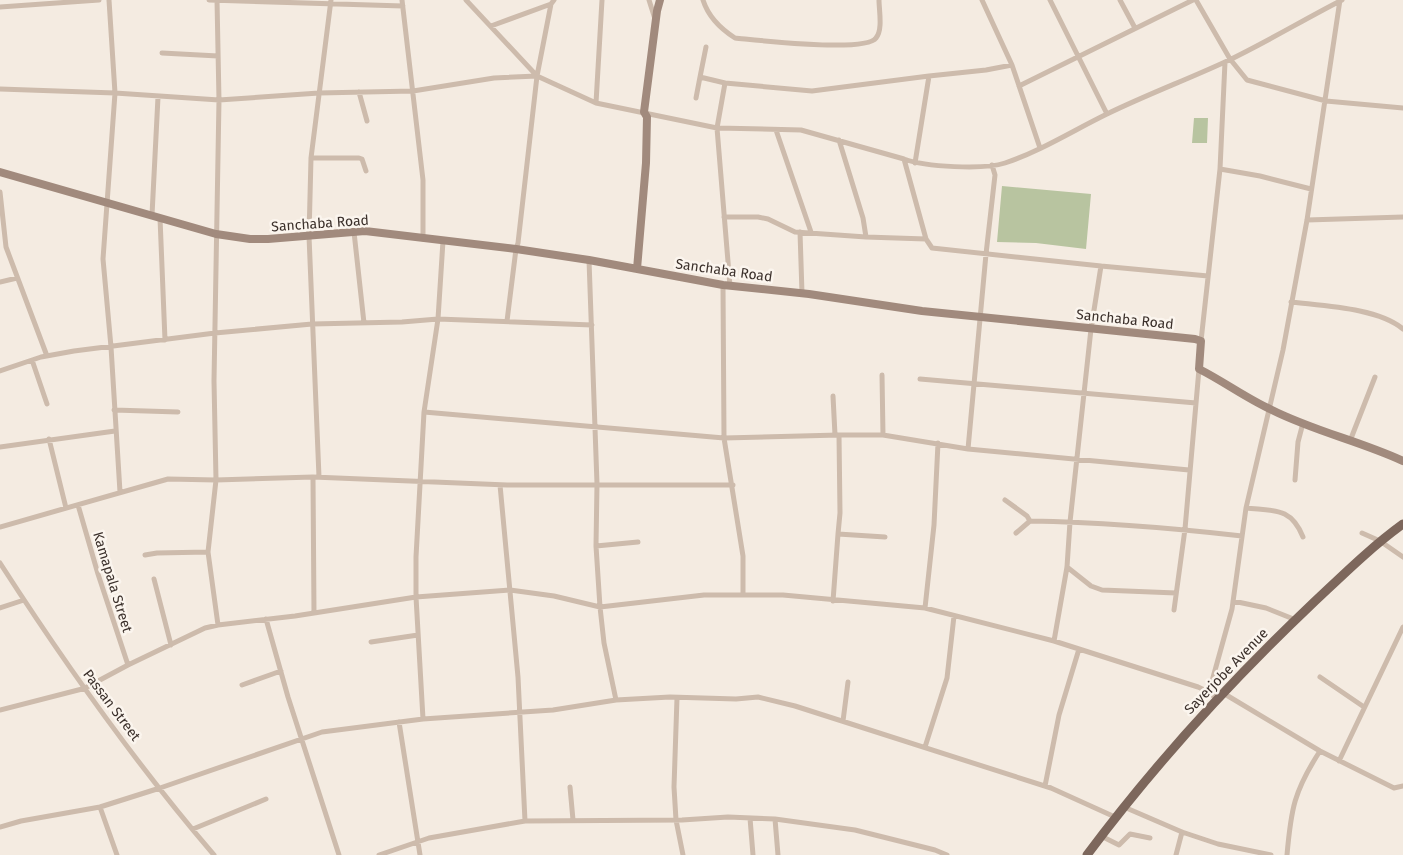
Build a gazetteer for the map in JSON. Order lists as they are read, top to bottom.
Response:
{
  "streets": {
    "main road": ["Sayerjobe Avenue"],
    "street": ["Sanchaba Road", "Kamapala Street", "Passan Street"]
  }
}
